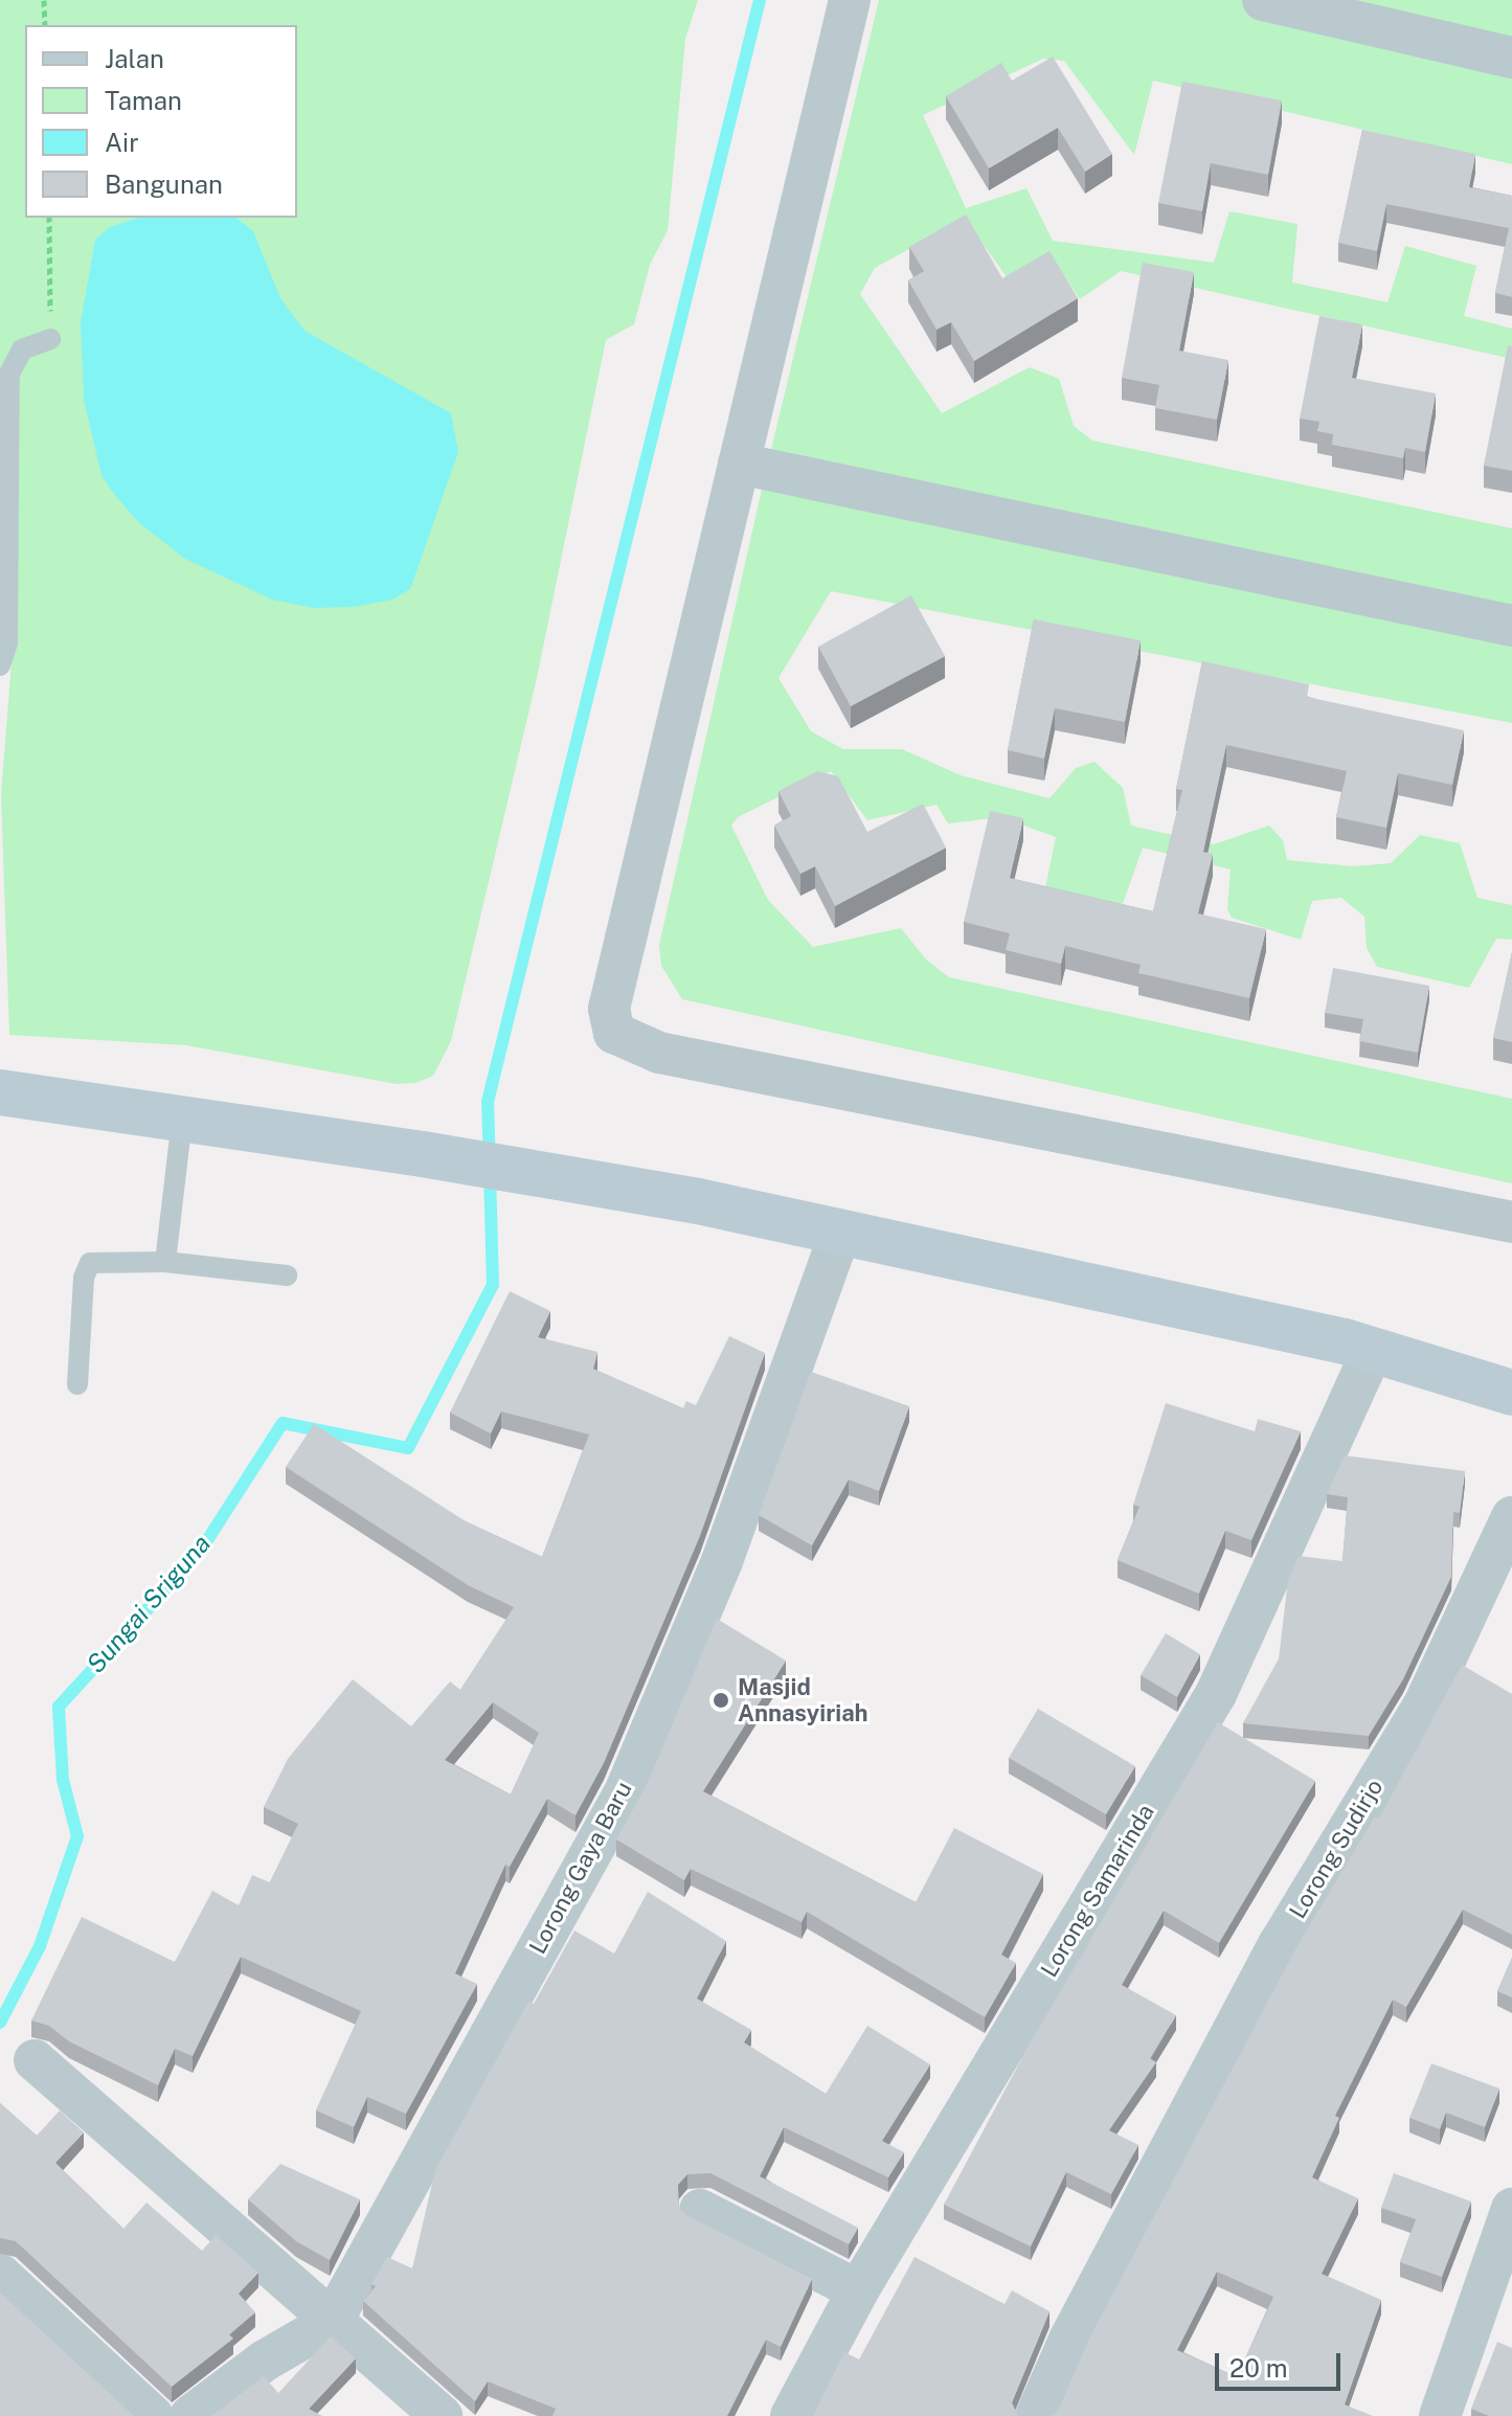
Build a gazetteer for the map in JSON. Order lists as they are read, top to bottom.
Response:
{
  "streets": {
    "street": ["Lorong Sudirjo", "Lorong Gaya Baru", "Lorong Samarinda"]
  },
  "water": ["Sungai Sriguna"],
  "places": ["Masjid Annasyiriah"],
  "legend": [
    "Jalan",
    "Taman",
    "Air",
    "Bangunan"
  ],
  "scale_bar": "20 m"
}
